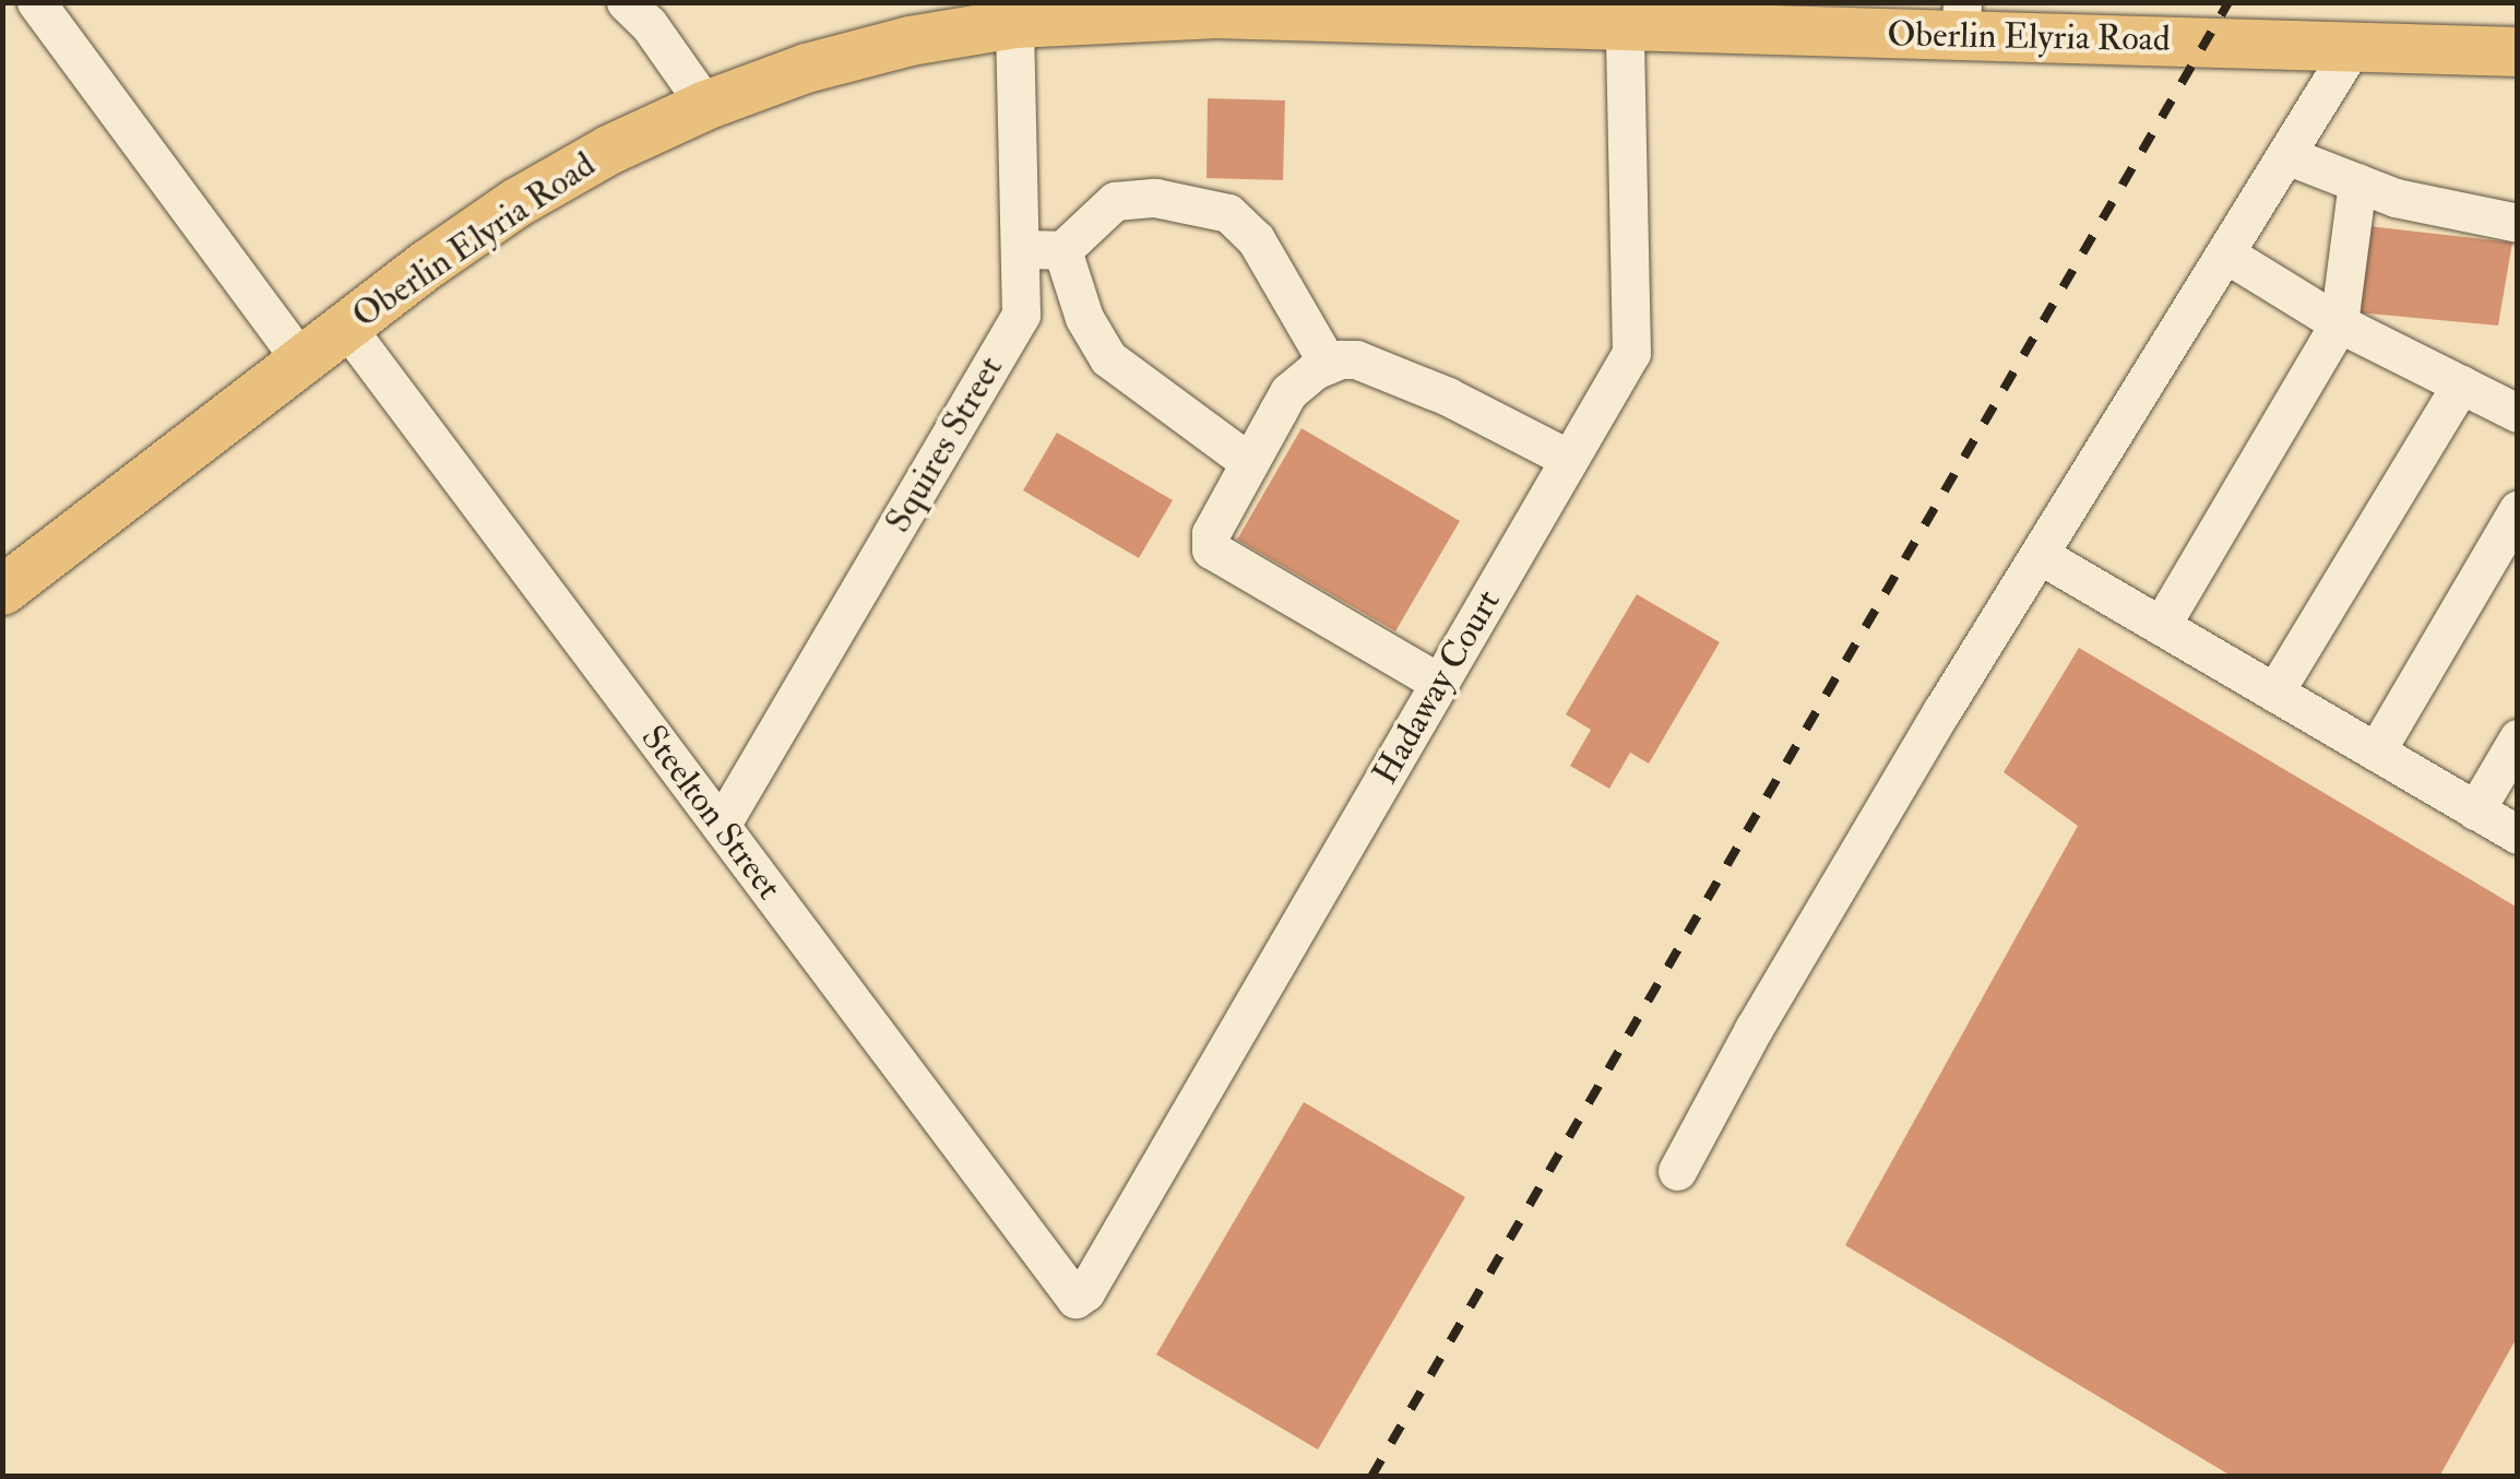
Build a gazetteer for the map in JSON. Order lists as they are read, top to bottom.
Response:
{
  "streets": {
    "main road": ["Oberlin Elyria Road"],
    "street": ["Squires Street", "Hadaway Court", "Steelton Street"]
  },
  "crossings": [
    ["Oberlin Elyria Road", "Squires Street"],
    ["Oberlin Elyria Road", "Hadaway Court"],
    ["Oberlin Elyria Road", "Steelton Street"],
    ["Squires Street", "Steelton Street"],
    ["Hadaway Court", "Steelton Street"]
  ]
}
